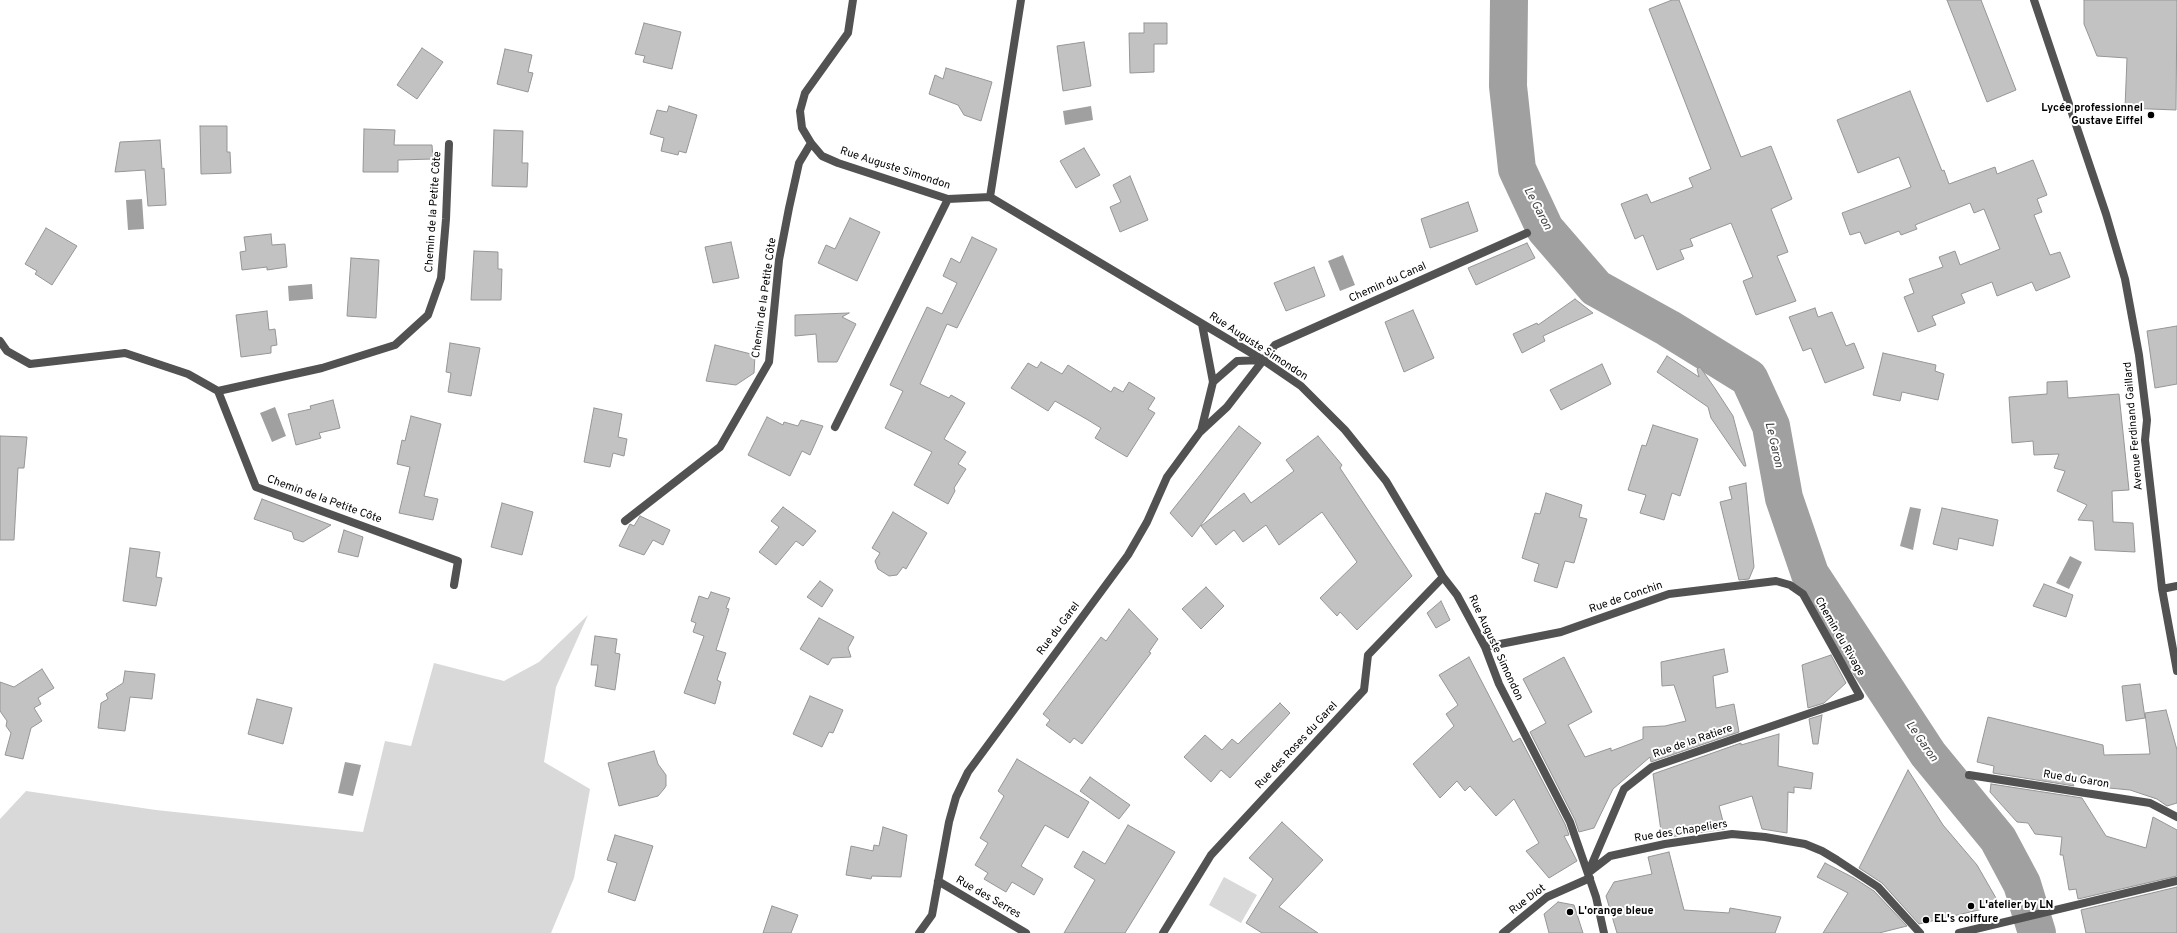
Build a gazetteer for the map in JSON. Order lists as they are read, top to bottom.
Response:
{
  "streets": {
    "street": [
      "Rue Auguste Simondon",
      "Chemin de la Petite Côte",
      "Chemin du Canal",
      "Avenue Ferdinand Gaillard",
      "Rue de Conchin",
      "Rue du Garel",
      "Chemin du Rivage",
      "Rue de la Ratiere",
      "Rue des Roses du Garel",
      "Rue du Garon",
      "Rue des Chapeliers",
      "Rue des Serres",
      "Rue Diot"
    ]
  },
  "crossings": [
    ["Rue Auguste Simondon", "Chemin de la Petite Côte"],
    ["Rue Auguste Simondon", "Chemin du Canal"],
    ["Rue Auguste Simondon", "Rue de Conchin"],
    ["Rue Auguste Simondon", "Rue du Garel"],
    ["Rue Auguste Simondon", "Rue de la Ratiere"],
    ["Rue Auguste Simondon", "Rue des Roses du Garel"],
    ["Rue Auguste Simondon", "Rue des Chapeliers"],
    ["Rue Auguste Simondon", "Rue Diot"],
    ["Chemin du Canal", "Rue du Garel"],
    ["Rue de Conchin", "Chemin du Rivage"],
    ["Rue du Garel", "Rue des Serres"],
    ["Chemin du Rivage", "Rue de la Ratiere"],
    ["Rue de la Ratiere", "Rue des Chapeliers"],
    ["Rue de la Ratiere", "Rue Diot"],
    ["Rue des Chapeliers", "Rue Diot"]
  ],
  "water": ["Le Garon"],
  "places": [
    "Lycée professionnel Gustave Eiffel",
    "L'atelier by LN",
    "L'orange bleue",
    "EL's coiffure"
  ]
}
